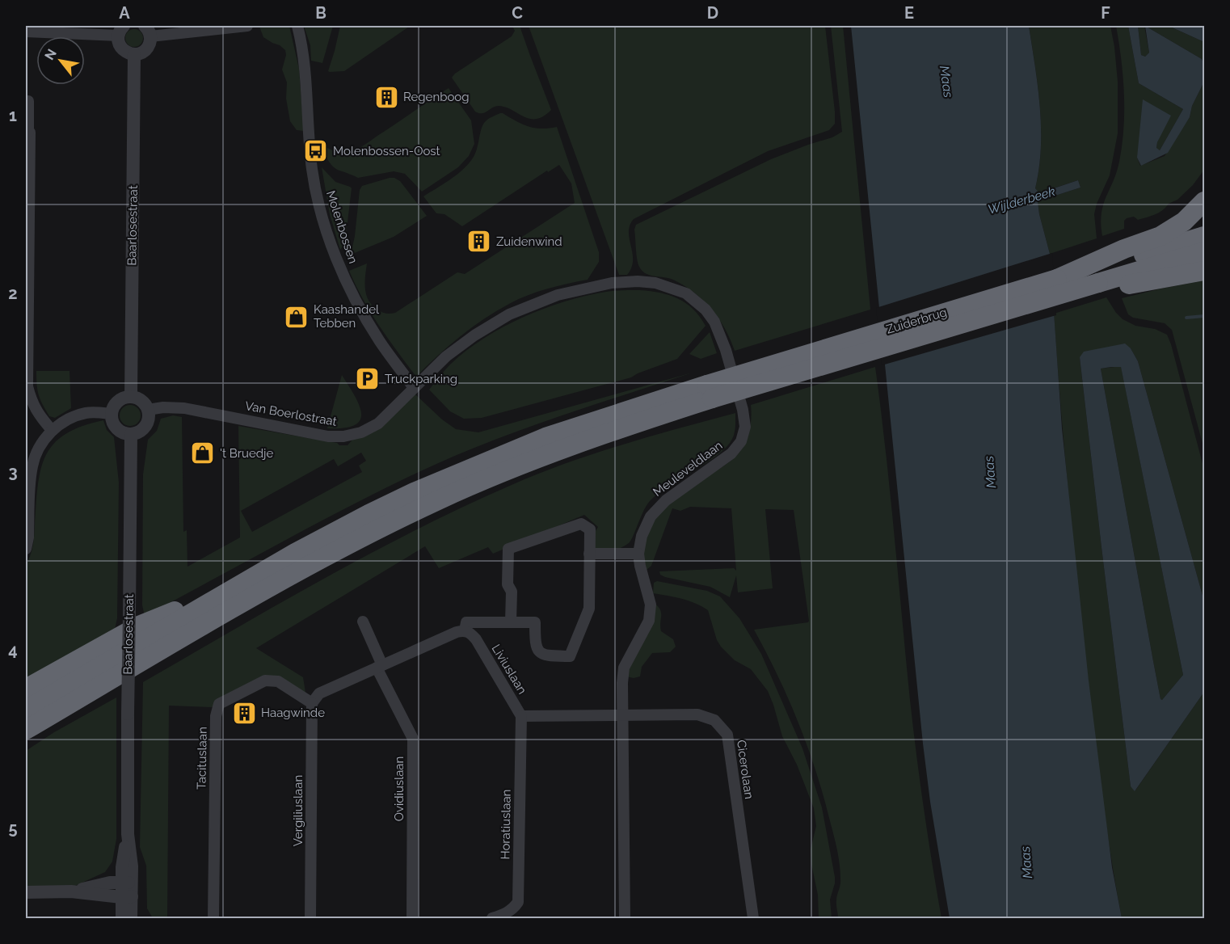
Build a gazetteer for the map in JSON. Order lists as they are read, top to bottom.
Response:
{
  "streets": {
    "highway": ["Zuiderbrug"],
    "street": [
      "Baarlosestraat",
      "Molenbossen",
      "Van Boerlostraat",
      "Meuleveldlaan",
      "Liviuslaan",
      "Tacituslaan",
      "Cicerolaan",
      "Ovidiuslaan",
      "Vergiliuslaan",
      "Horatiuslaan"
    ]
  },
  "crossings": [
    ["Baarlosestraat", "Van Boerlostraat"],
    ["Molenbossen", "Van Boerlostraat"],
    ["Molenbossen", "Meuleveldlaan"],
    ["Van Boerlostraat", "Meuleveldlaan"],
    ["Meuleveldlaan", "Cicerolaan"],
    ["Liviuslaan", "Horatiuslaan"],
    ["Tacituslaan", "Vergiliuslaan"]
  ],
  "water": ["Maas", "Wijlderbeek"],
  "places": {
    "building": ["Regenboog", "Zuidenwind", "Haagwinde"],
    "bus stop": ["Molenbossen-Oost"],
    "shop": ["Kaashandel Tebben", "'t Bruedje"],
    "parking": ["Truckparking"]
  },
  "north": "top left",
  "grid": {
    "columns": [
      "A",
      "B",
      "C",
      "D",
      "E",
      "F"
    ],
    "rows": [
      "1",
      "2",
      "3",
      "4",
      "5"
    ]
  }
}
